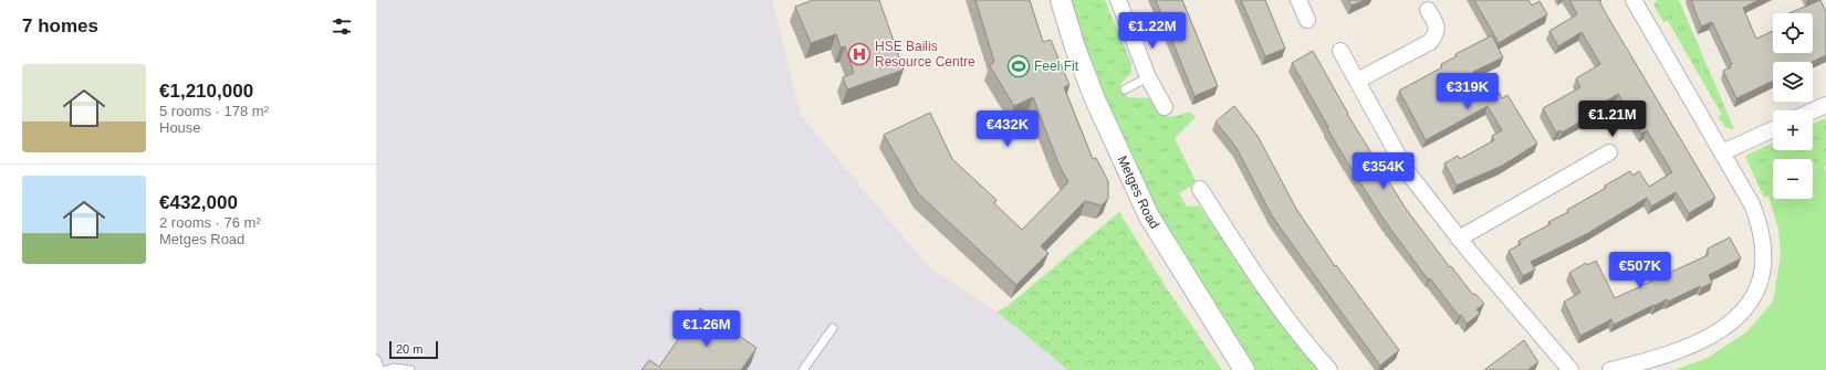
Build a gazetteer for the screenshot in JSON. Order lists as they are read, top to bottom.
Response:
{
  "streets": {
    "street": ["Metges Road"]
  },
  "places": {
    "hospital": ["HSE Bailis Resource Centre"],
    "sports": ["Feel Fit"]
  },
  "scale_bar": "20 m",
  "page": {
    "heading": "7 homes",
    "price": [
      "€1.22M",
      "€319K",
      "€1.21M",
      "€432K",
      "€354K",
      "€507K",
      "€1.26M"
    ],
    "map_buttons": ["+", "−"],
    "list": [
      {
        "name": "€1,210,000",
        "note": "5 rooms · 178 m² · House"
      },
      {
        "name": "€432,000",
        "note": "2 rooms · 76 m² · Metges Road"
      }
    ],
    "scale": "20 m"
  }
}
